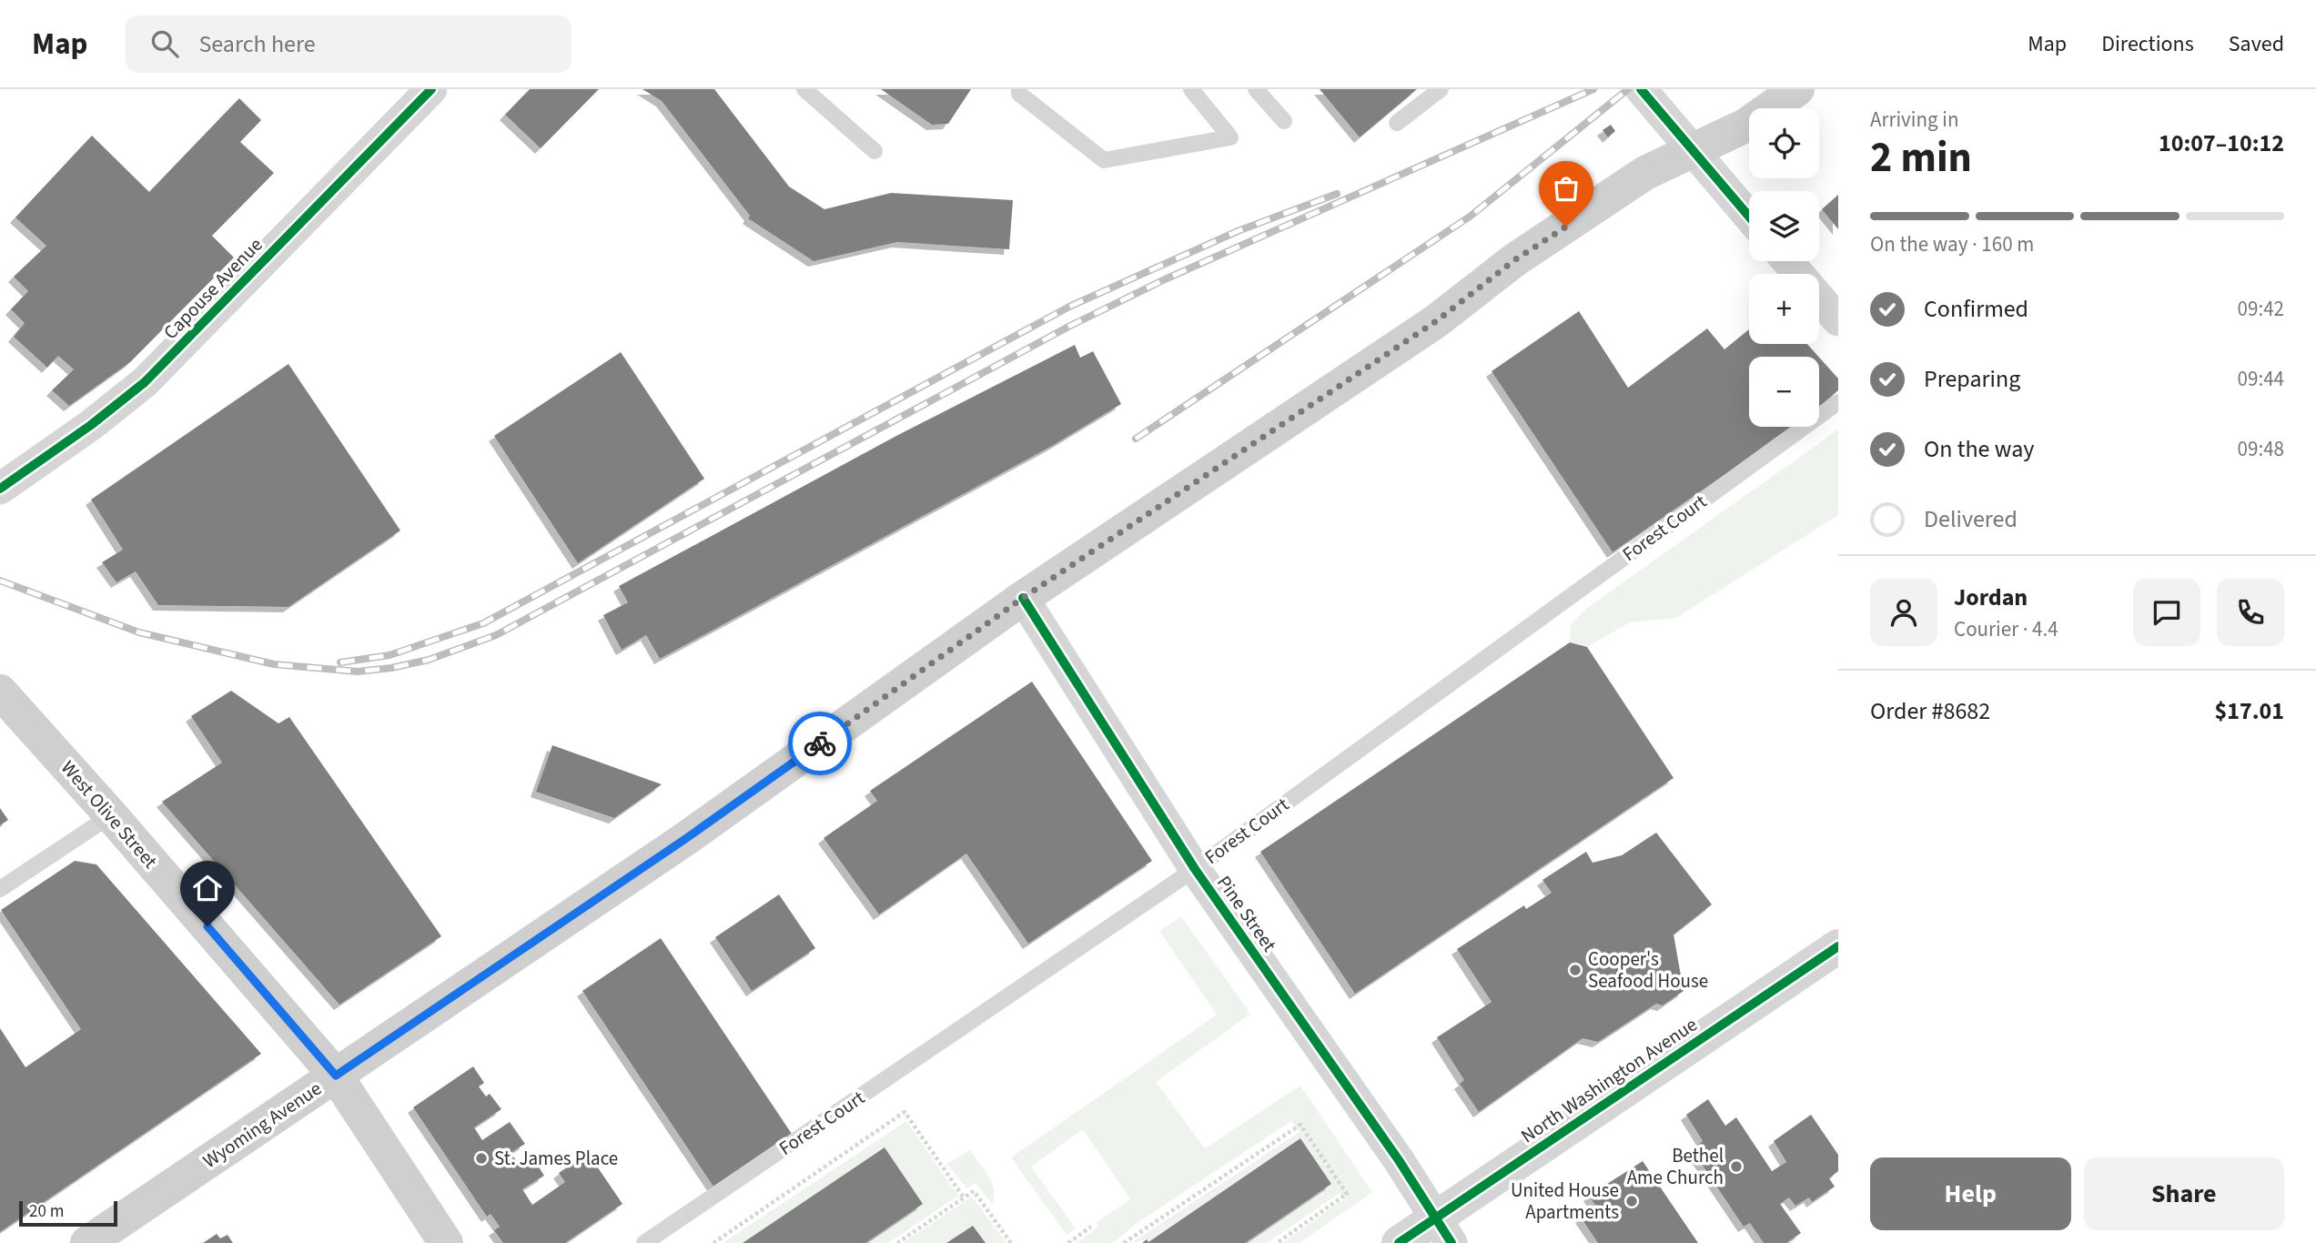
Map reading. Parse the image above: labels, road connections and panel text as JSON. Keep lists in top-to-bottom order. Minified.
{"streets":{"main road":["West Olive Street","Wyoming Avenue"],"street":["Capouse Avenue","Pine Street","North Washington Avenue"],"lane":["Forest Court"]},"crossings":[["Forest Court","Pine Street"],["West Olive Street","Wyoming Avenue"],["Pine Street","North Washington Avenue"],["Pine Street","Wyoming Avenue"]],"places":["Cooper's Seafood House","St. James Place","Bethel Ame Church","United House Apartments"],"scale_bar":"20 m","page":{"header":"Map","search":"Search here","nav":["Map","Directions","Saved"],"heading":["2 min","Arriving in","10:07–10:12"],"panel":["Jordan","Courier · 4.4","Order #8682","$17.01"],"map_buttons":["+","−"],"bar":"On the way · 160 m","list":[["Confirmed","09:42"],["Preparing","09:44"],["On the way","09:48"],"Delivered"],"buttons":["Help","Share"],"scale":"20 m"}}
